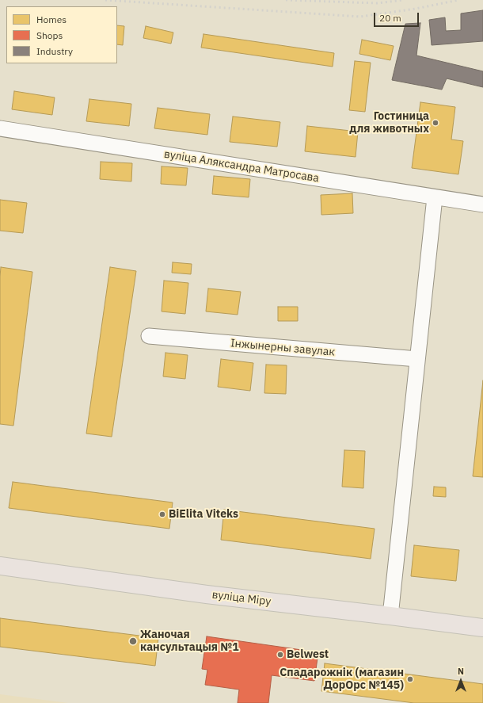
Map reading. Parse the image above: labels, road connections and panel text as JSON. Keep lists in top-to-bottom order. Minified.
{"streets":{"main road":["вуліца Міру"],"street":["вуліца Аляксандра Матросава","Інжынерны завулак"]},"places":["Гостиница для животных","BiElita Viteks","Жаночая кансультацыя №1","Belwest","Спадарожнік (магазин ДорОрс №145)"],"legend":["Homes","Shops","Industry"],"scale_bar":"20 m","north":"top"}
